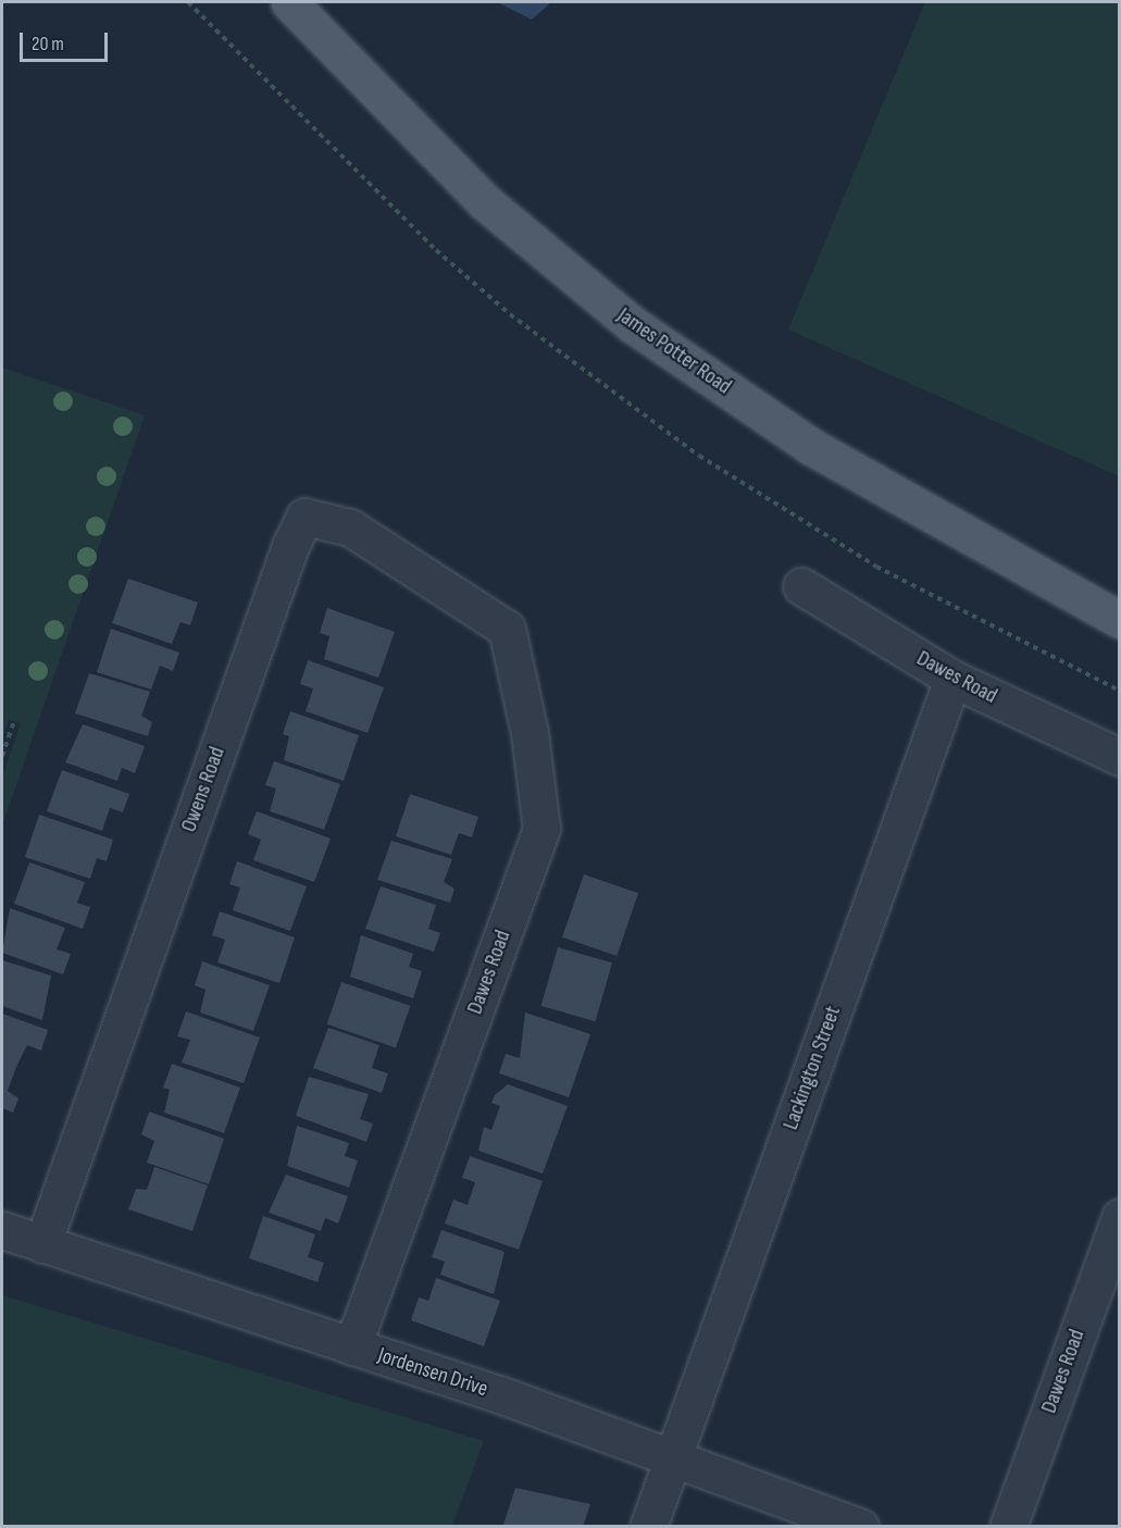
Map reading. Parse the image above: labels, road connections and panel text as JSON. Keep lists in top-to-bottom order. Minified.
{"streets":{"main road":["James Potter Road"],"street":["Dawes Road","Owens Road","Lackington Street","Jordensen Drive"]},"crossings":[["Dawes Road","Owens Road"],["Dawes Road","Lackington Street"],["Dawes Road","Jordensen Drive"],["Owens Road","Jordensen Drive"],["Lackington Street","Jordensen Drive"]],"scale_bar":"20 m"}
